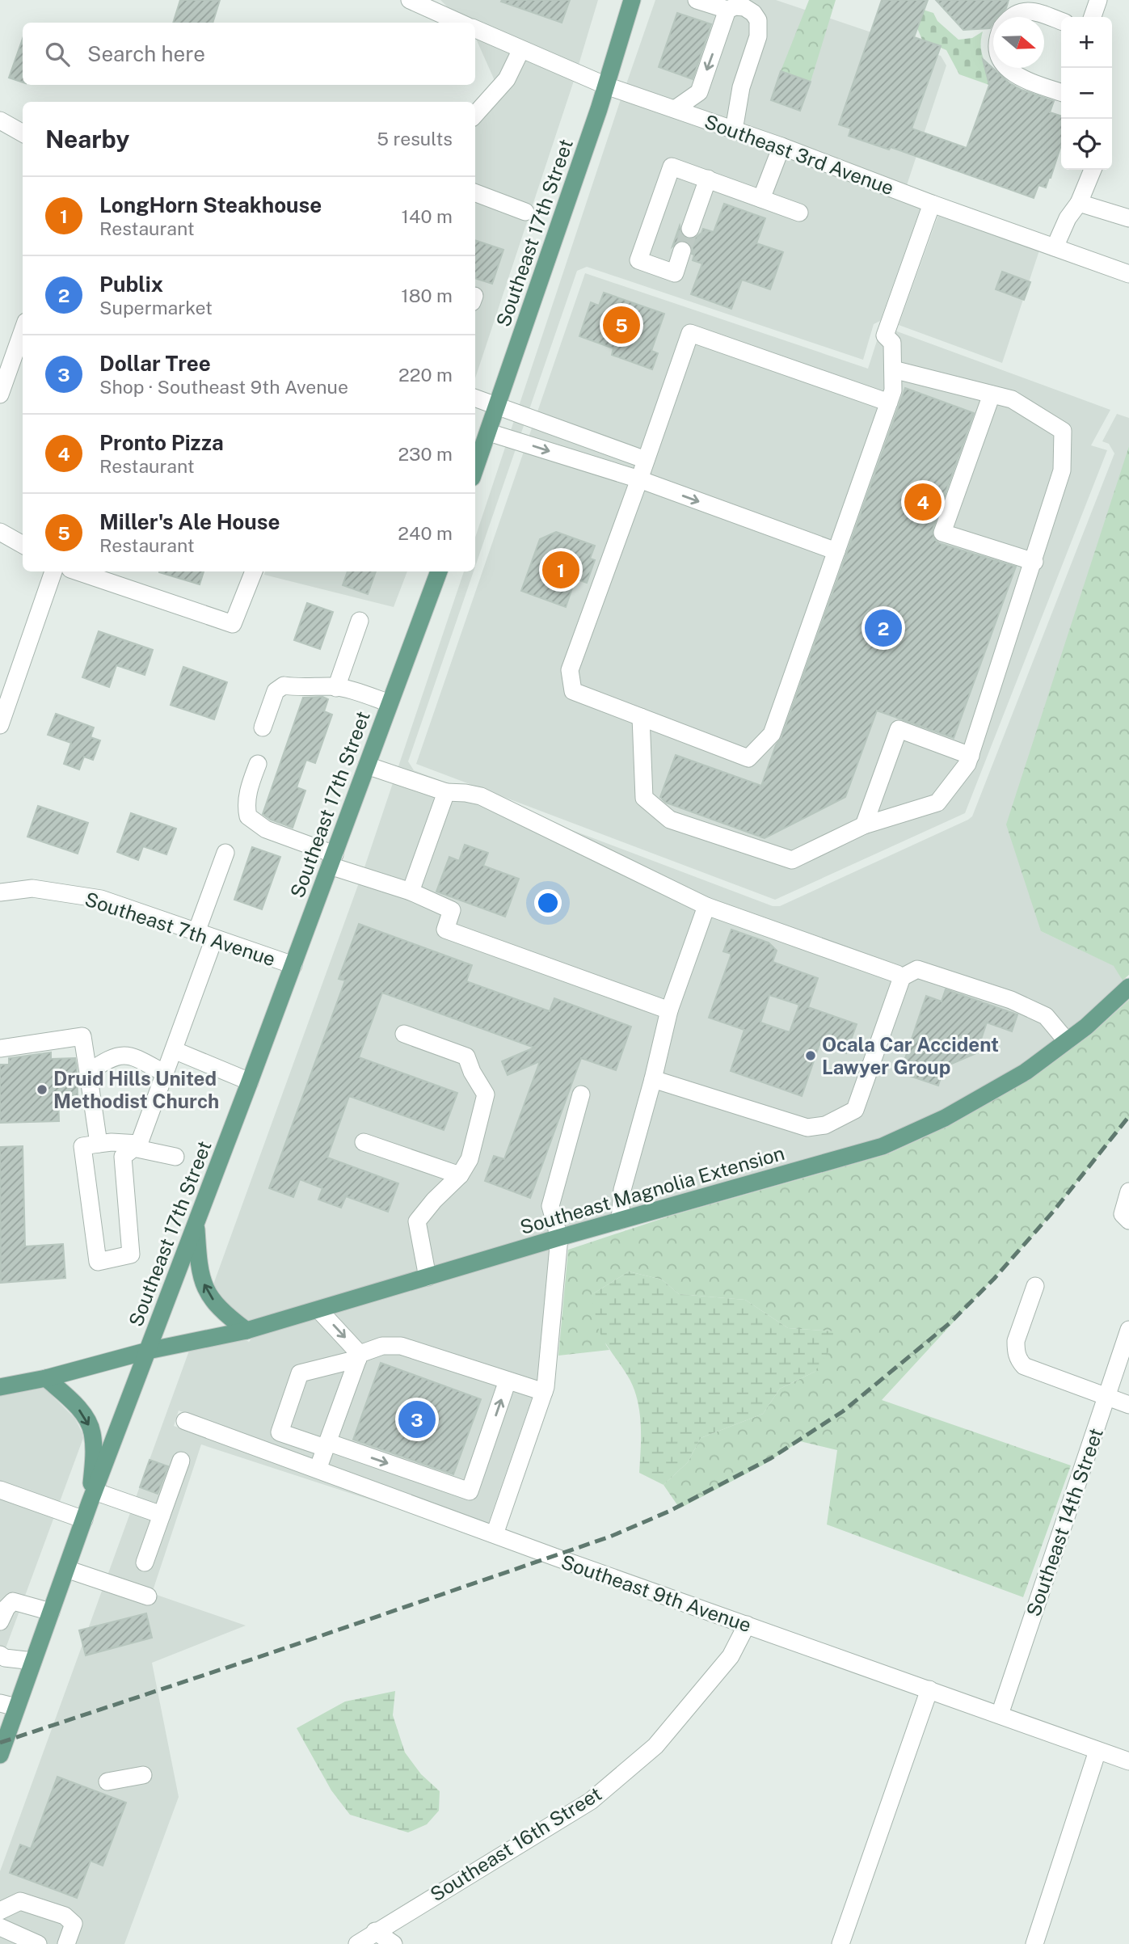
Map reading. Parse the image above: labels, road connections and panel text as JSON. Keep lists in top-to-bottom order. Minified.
{"streets":{"main road":["Southeast 17th Street","Southeast Magnolia Extension"],"street":["Southeast 3rd Avenue","Southeast 7th Avenue","Southeast 14th Street","Southeast 9th Avenue","Southeast 16th Street"]},"crossings":[["Southeast 3rd Avenue","Southeast 17th Street"],["Southeast 17th Street","Southeast 7th Avenue"],["Southeast 17th Street","Southeast Magnolia Extension"],["Southeast 14th Street","Southeast 9th Avenue"],["Southeast 9th Avenue","Southeast 16th Street"]],"places":["Ocala Car Accident Lawyer Group","Druid Hills United Methodist Church"],"north":"right","page":{"map_buttons":["+","−"],"search":"Search here","heading":["Nearby","5 results"],"list":[{"mark":"1","name":"LongHorn Steakhouse","note":"Restaurant","value":"140 m"},{"mark":"2","name":"Publix","note":"Supermarket","value":"180 m"},{"mark":"3","name":"Dollar Tree","note":"Shop · Southeast 9th Avenue","value":"220 m"},{"mark":"4","name":"Pronto Pizza","note":"Restaurant","value":"230 m"},{"mark":"5","name":"Miller's Ale House","note":"Restaurant","value":"240 m"}],"pins":["5","4","1","2","3"]}}
